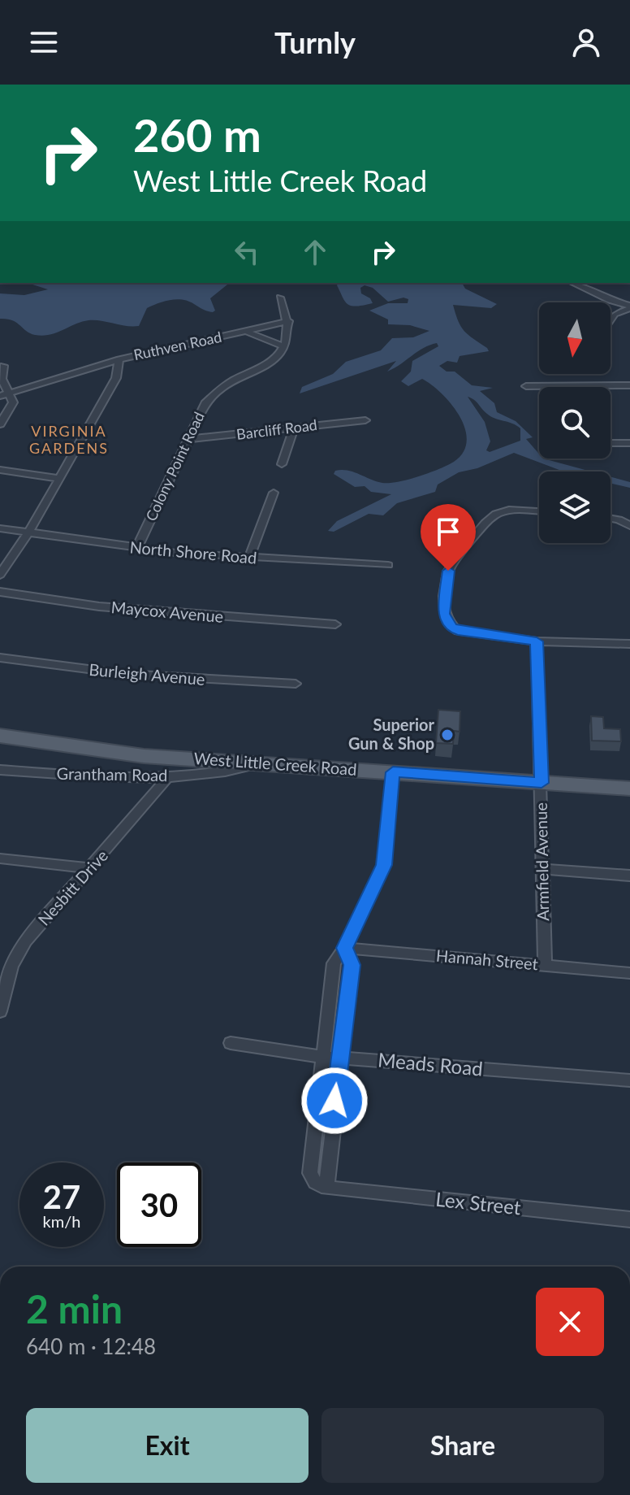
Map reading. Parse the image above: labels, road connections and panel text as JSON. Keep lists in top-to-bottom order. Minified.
{"streets":{"main road":["West Little Creek Road"],"street":["Ruthven Road","Barcliff Road","Colony Point Road","North Shore Road","Maycox Avenue","Burleigh Avenue","Grantham Road","Armfield Avenue","Nesbitt Drive","Hannah Street","Meads Road","Lex Street"]},"crossings":[["Ruthven Road","North Shore Road"],["Barcliff Road","Colony Point Road"],["Colony Point Road","North Shore Road"],["West Little Creek Road","Grantham Road"],["West Little Creek Road","Armfield Avenue"],["Grantham Road","Nesbitt Drive"],["Armfield Avenue","Hannah Street"]],"districts":["VIRGINIA GARDENS"],"places":["Superior Gun & Shop"],"north":"bottom","page":{"header":"Turnly","turn":["260 m","West Little Creek Road"],"speed":"27 km/h","limit":"30","heading":["2 min","640 m · 12:48"],"buttons":["Exit","Share"]}}
